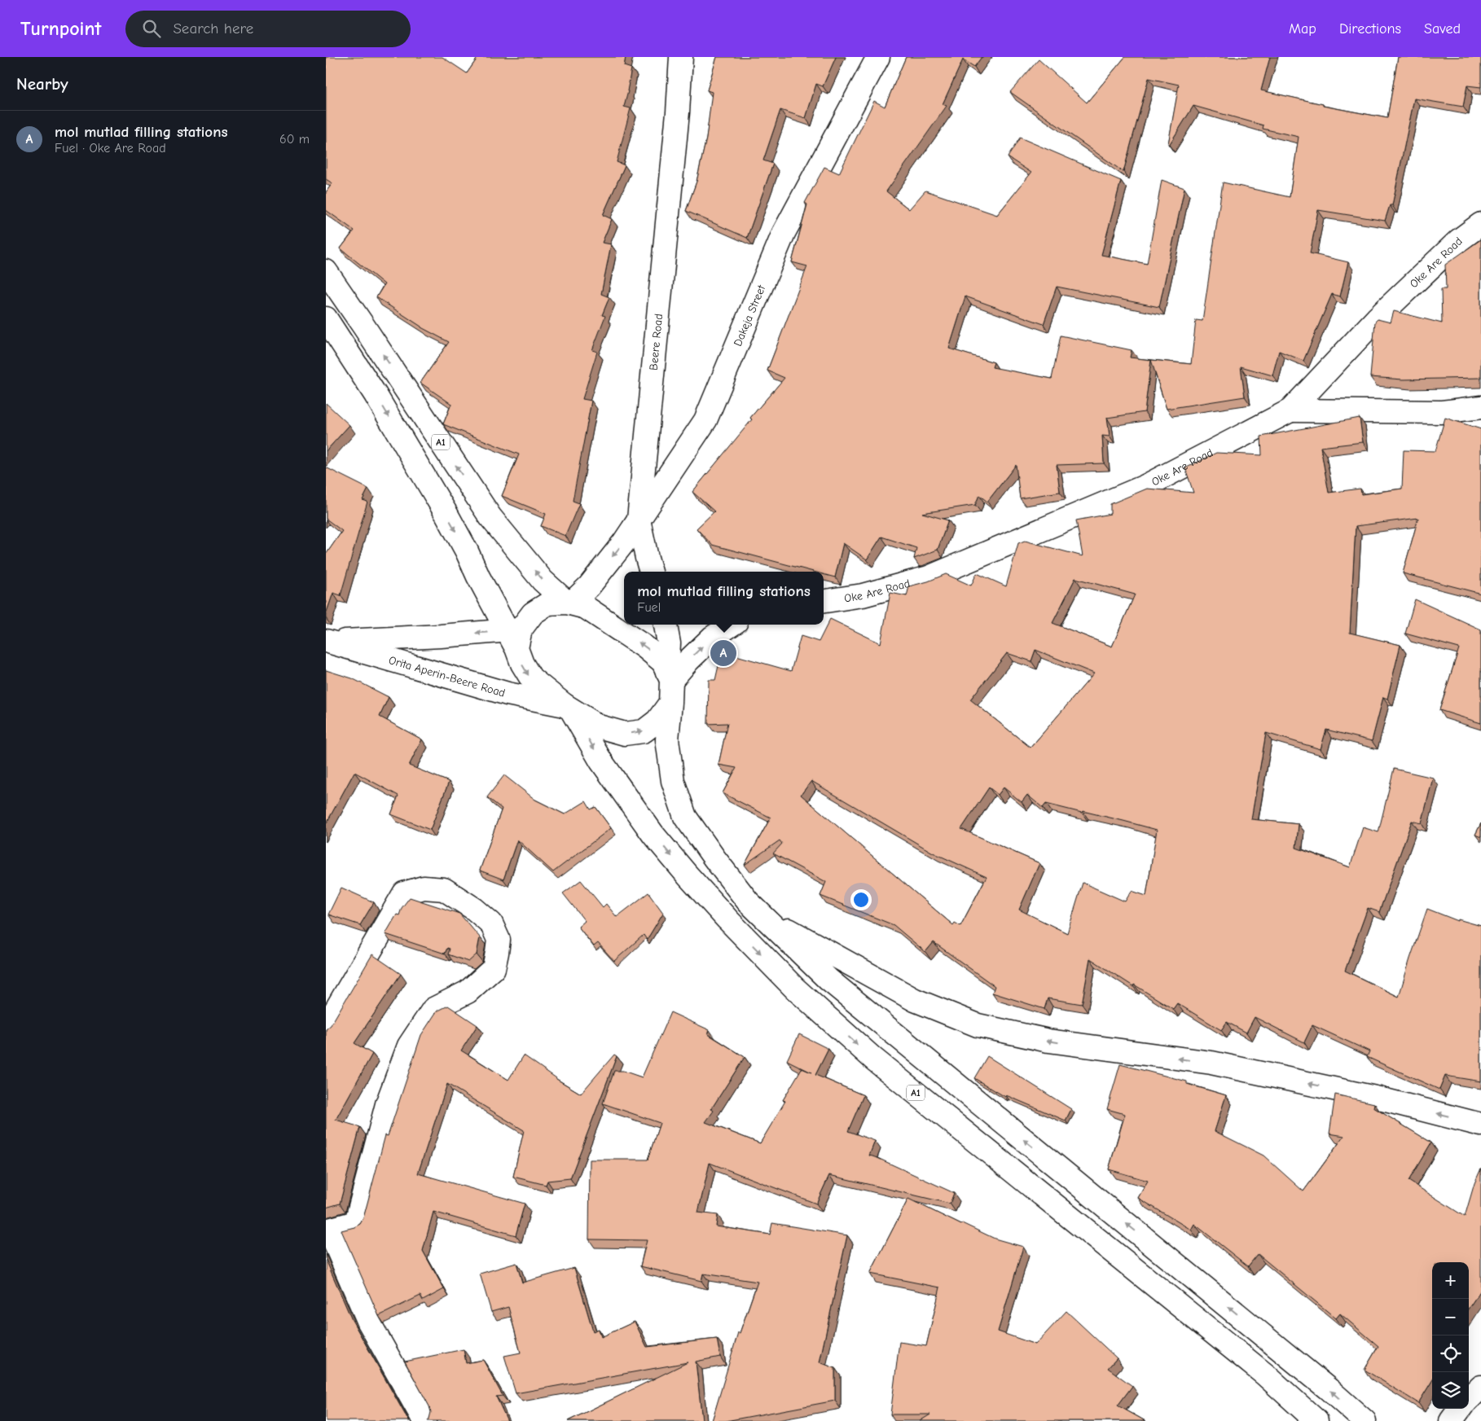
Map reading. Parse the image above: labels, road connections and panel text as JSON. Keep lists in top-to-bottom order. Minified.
{"streets":{"main road":["Oke Are Road","Dakeja Street","Beere Road","A1","Orita Aperin-Beere Road"]},"crossings":[["Dakeja Street","Beere Road"],["Beere Road","A1"],["Beere Road","Orita Aperin-Beere Road"],["A1","Orita Aperin-Beere Road"]],"page":{"header":"Turnpoint","search":"Search here","nav":["Map","Directions","Saved"],"heading":"Nearby","list":[{"mark":"A","name":"mol mutlad filling stations","note":"Fuel · Oke Are Road","value":"60 m"}],"popup":["mol mutlad filling stations","Fuel"],"pins":"A","map_buttons":["+","−"]}}
